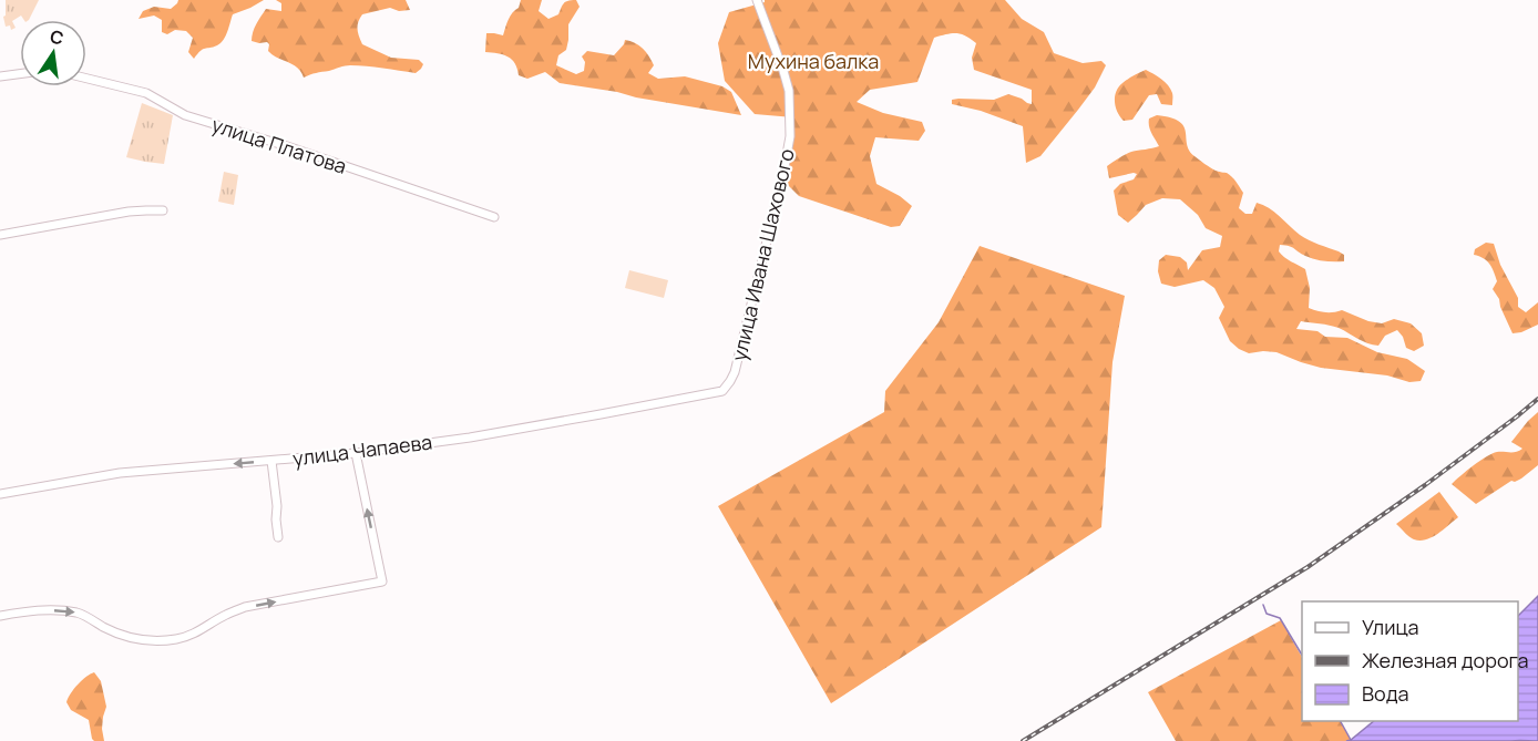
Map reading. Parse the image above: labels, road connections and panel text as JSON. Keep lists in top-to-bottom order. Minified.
{"streets":{"main road":["улица Платова","улица Ивана Шахового","улица Чапаева"]},"crossings":[["улица Ивана Шахового","улица Чапаева"]],"one_way":["улица Чапаева"],"parks":["Мухина балка"],"legend":["Улица","Железная дорога","Вода"],"north":"top"}
